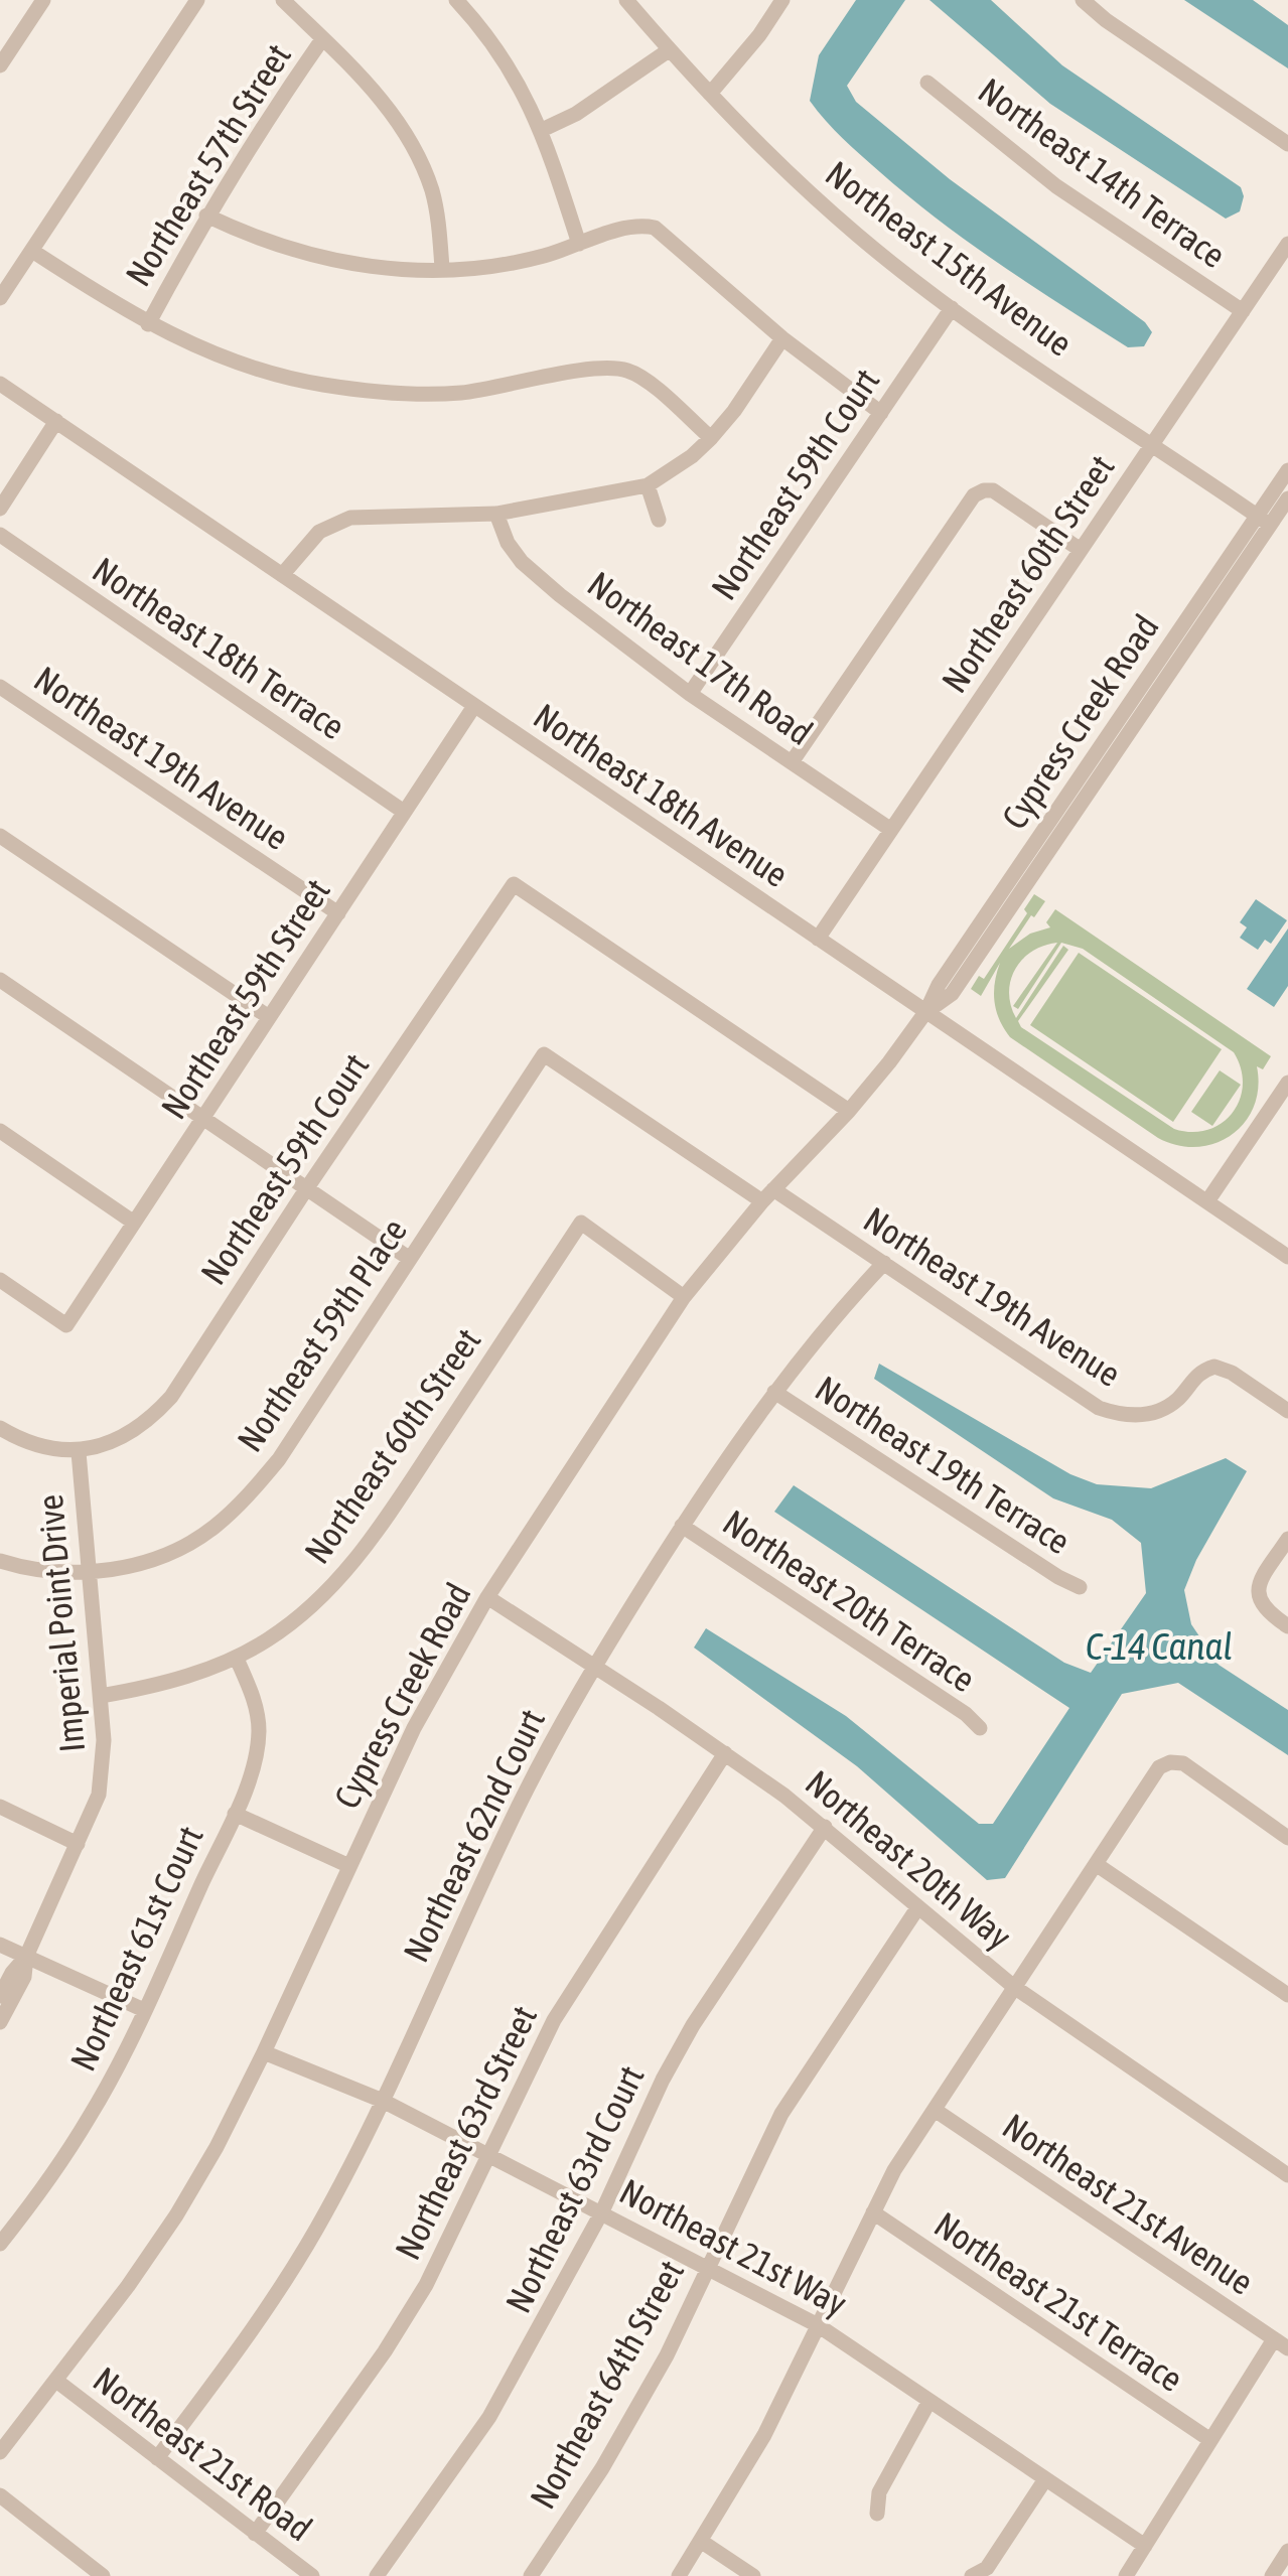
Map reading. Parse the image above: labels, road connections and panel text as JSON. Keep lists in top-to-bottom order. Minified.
{"streets":{"street":["Northeast 57th Street","Northeast 14th Terrace","Northeast 15th Avenue","Northeast 59th Court","Northeast 60th Street","Northeast 18th Terrace","Northeast 17th Road","Cypress Creek Road","Northeast 19th Avenue","Northeast 18th Avenue","Northeast 59th Street","Northeast 59th Place","Northeast 19th Terrace","Northeast 20th Terrace","Imperial Point Drive","Northeast 62nd Court","Northeast 20th Way","Northeast 61st Court","Northeast 63rd Street","Northeast 63rd Court","Northeast 21st Avenue","Northeast 21st Way","Northeast 21st Terrace","Northeast 64th Street","Northeast 21st Road"]},"crossings":[["Northeast 14th Terrace","Northeast 60th Street"],["Northeast 15th Avenue","Northeast 59th Court"],["Northeast 15th Avenue","Northeast 60th Street"],["Northeast 15th Avenue","Cypress Creek Road"],["Northeast 59th Court","Northeast 17th Road"],["Northeast 59th Court","Cypress Creek Road"],["Northeast 59th Court","Imperial Point Drive"],["Northeast 60th Street","Northeast 17th Road"],["Northeast 60th Street","Cypress Creek Road"],["Northeast 60th Street","Northeast 18th Avenue"],["Northeast 60th Street","Imperial Point Drive"],["Northeast 60th Street","Northeast 61st Court"],["Northeast 18th Terrace","Northeast 59th Street"],["Cypress Creek Road","Northeast 19th Avenue"],["Cypress Creek Road","Northeast 18th Avenue"],["Cypress Creek Road","Northeast 20th Way"],["Cypress Creek Road","Northeast 21st Way"],["Cypress Creek Road","Northeast 21st Road"],["Northeast 19th Avenue","Northeast 59th Street"],["Northeast 19th Avenue","Northeast 59th Place"],["Northeast 19th Avenue","Northeast 62nd Court"],["Northeast 18th Avenue","Northeast 59th Street"],["Northeast 59th Place","Imperial Point Drive"],["Northeast 19th Terrace","Northeast 62nd Court"],["Northeast 20th Terrace","Northeast 62nd Court"],["Northeast 62nd Court","Northeast 20th Way"],["Northeast 62nd Court","Northeast 21st Way"],["Northeast 62nd Court","Northeast 21st Road"],["Northeast 20th Way","Northeast 63rd Street"],["Northeast 20th Way","Northeast 63rd Court"],["Northeast 20th Way","Northeast 64th Street"],["Northeast 63rd Street","Northeast 21st Way"],["Northeast 63rd Street","Northeast 21st Road"],["Northeast 63rd Court","Northeast 21st Way"],["Northeast 21st Way","Northeast 64th Street"]],"water":["C-14 Canal"]}
